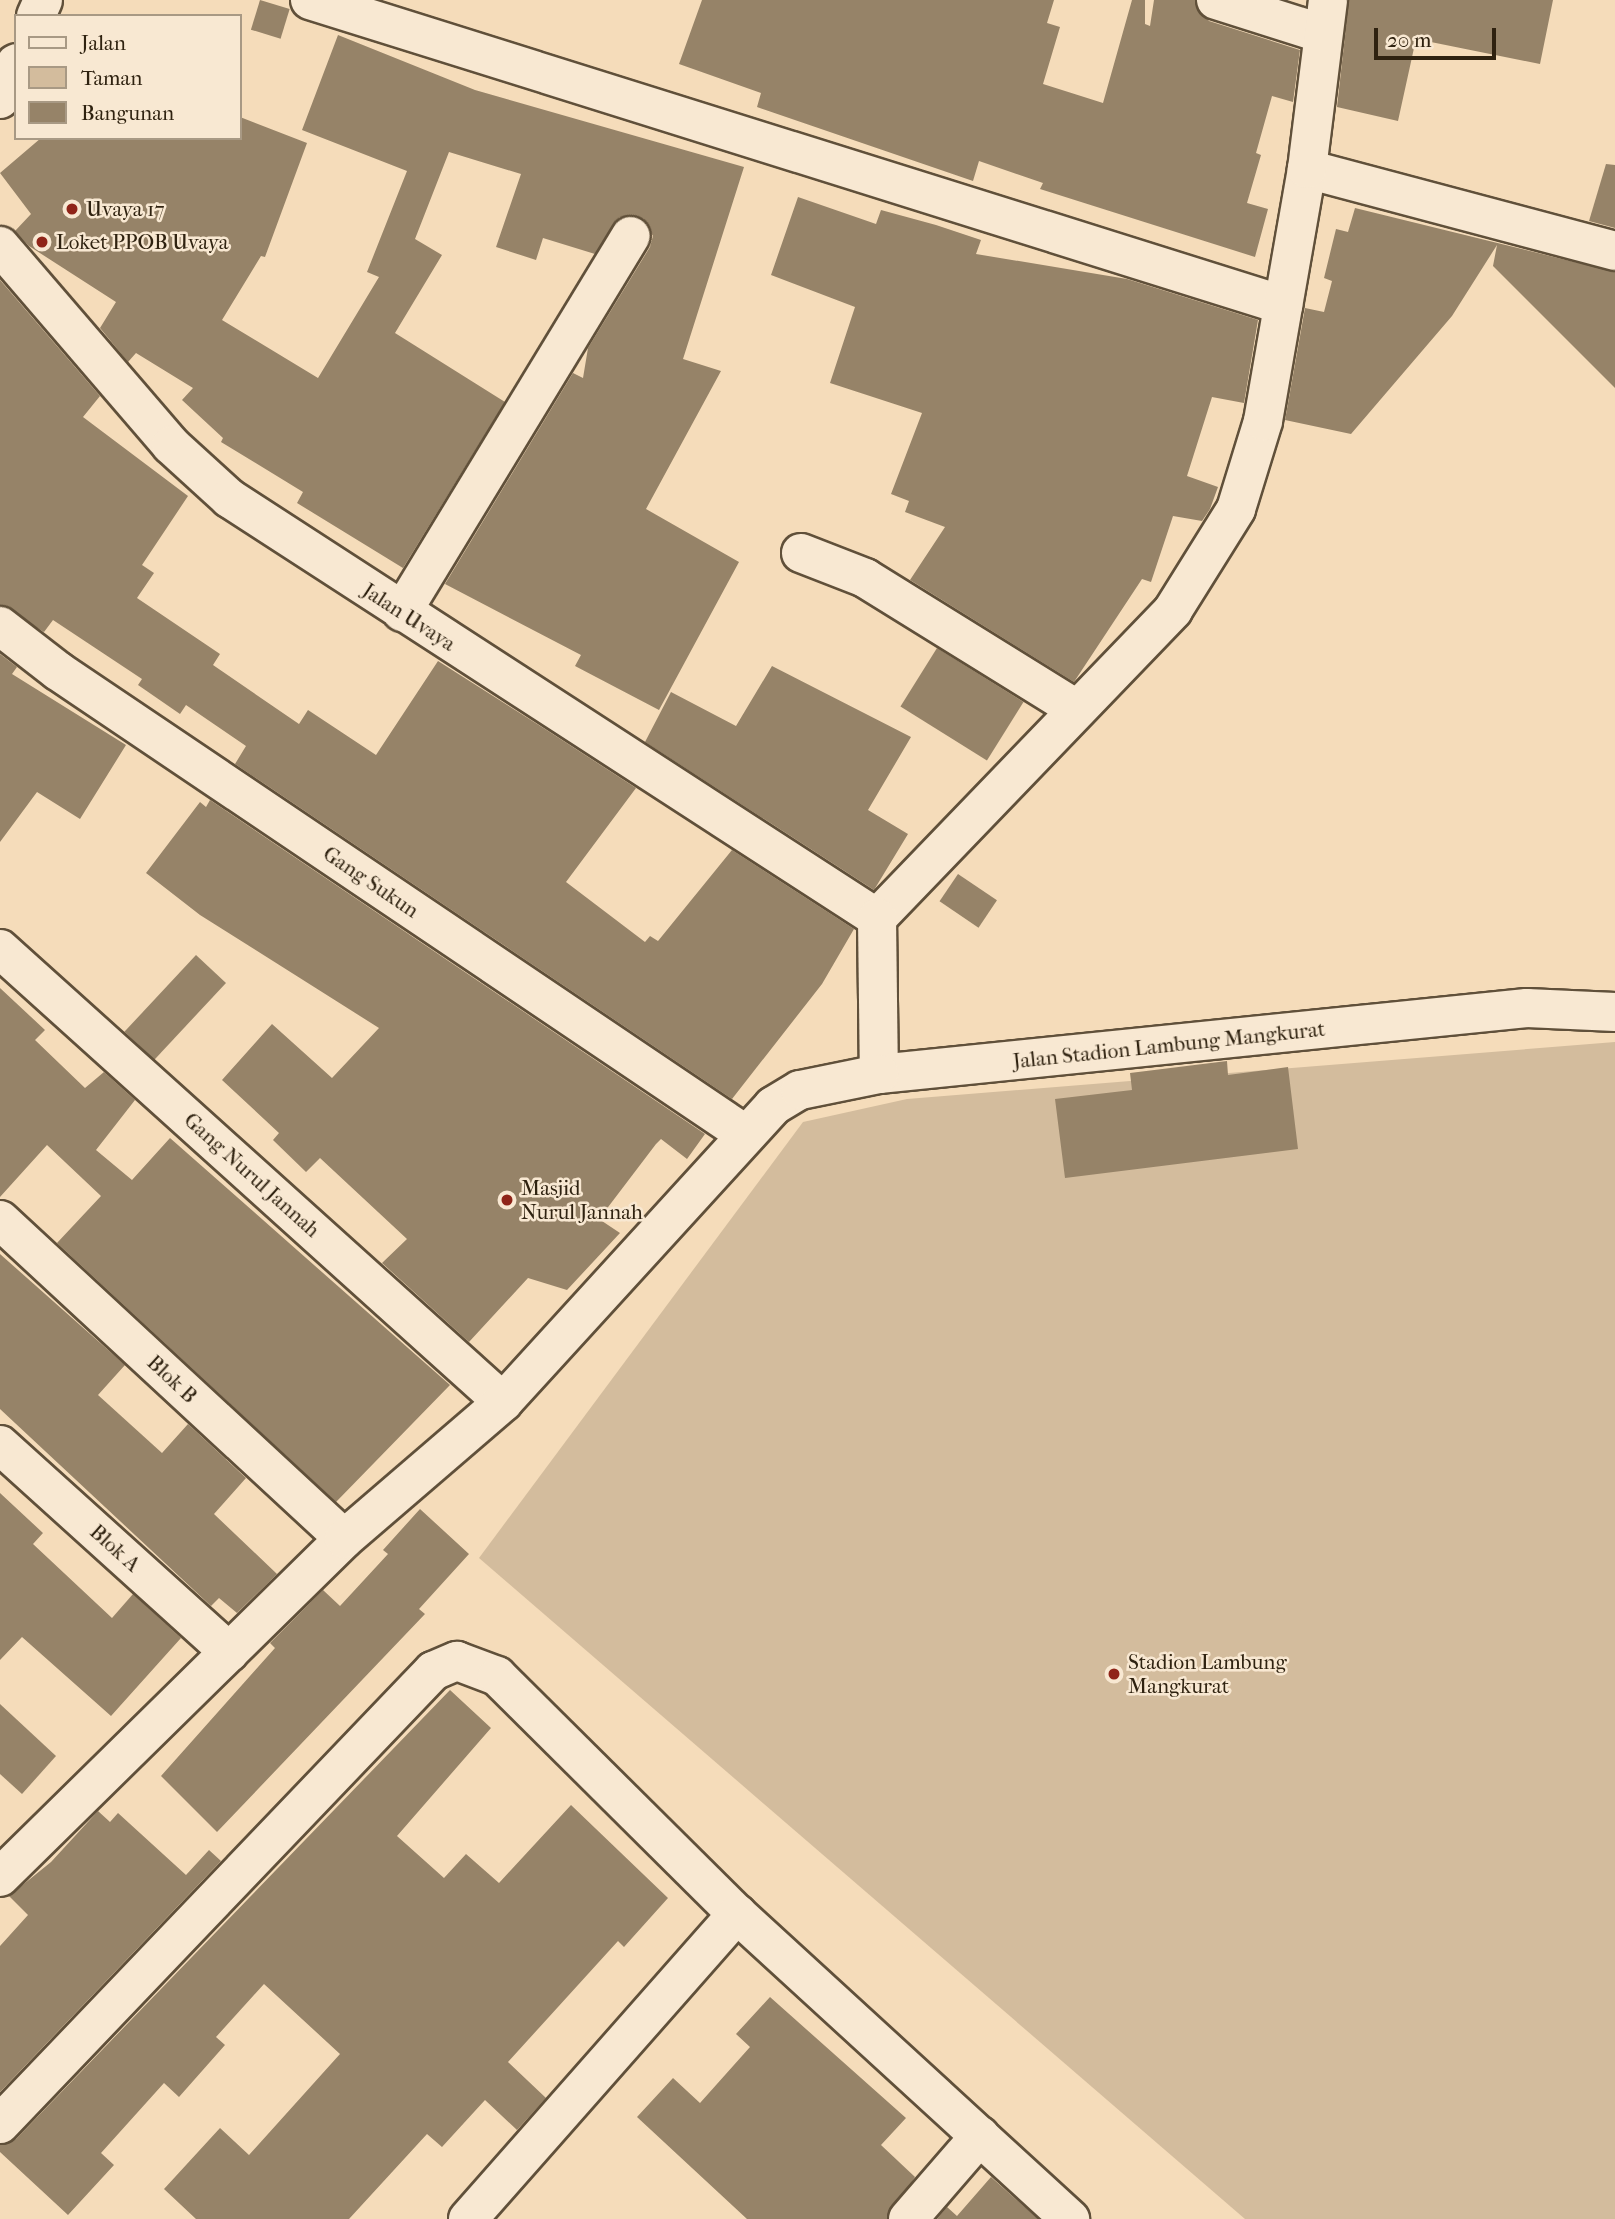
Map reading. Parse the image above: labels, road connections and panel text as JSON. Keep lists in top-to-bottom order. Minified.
{"streets":{"street":["Jalan Uvaya","Gang Sukun","Jalan Stadion Lambung Mangkurat","Gang Nurul Jannah","Blok B","Blok A"]},"crossings":[["Gang Sukun","Jalan Stadion Lambung Mangkurat"],["Jalan Stadion Lambung Mangkurat","Gang Nurul Jannah"],["Jalan Stadion Lambung Mangkurat","Blok B"],["Jalan Stadion Lambung Mangkurat","Blok A"]],"places":["Uvaya 17","Loket PPOB Uvaya","Masjid Nurul Jannah","Stadion Lambung Mangkurat"],"legend":["Jalan","Taman","Bangunan"],"scale_bar":"20 m"}
